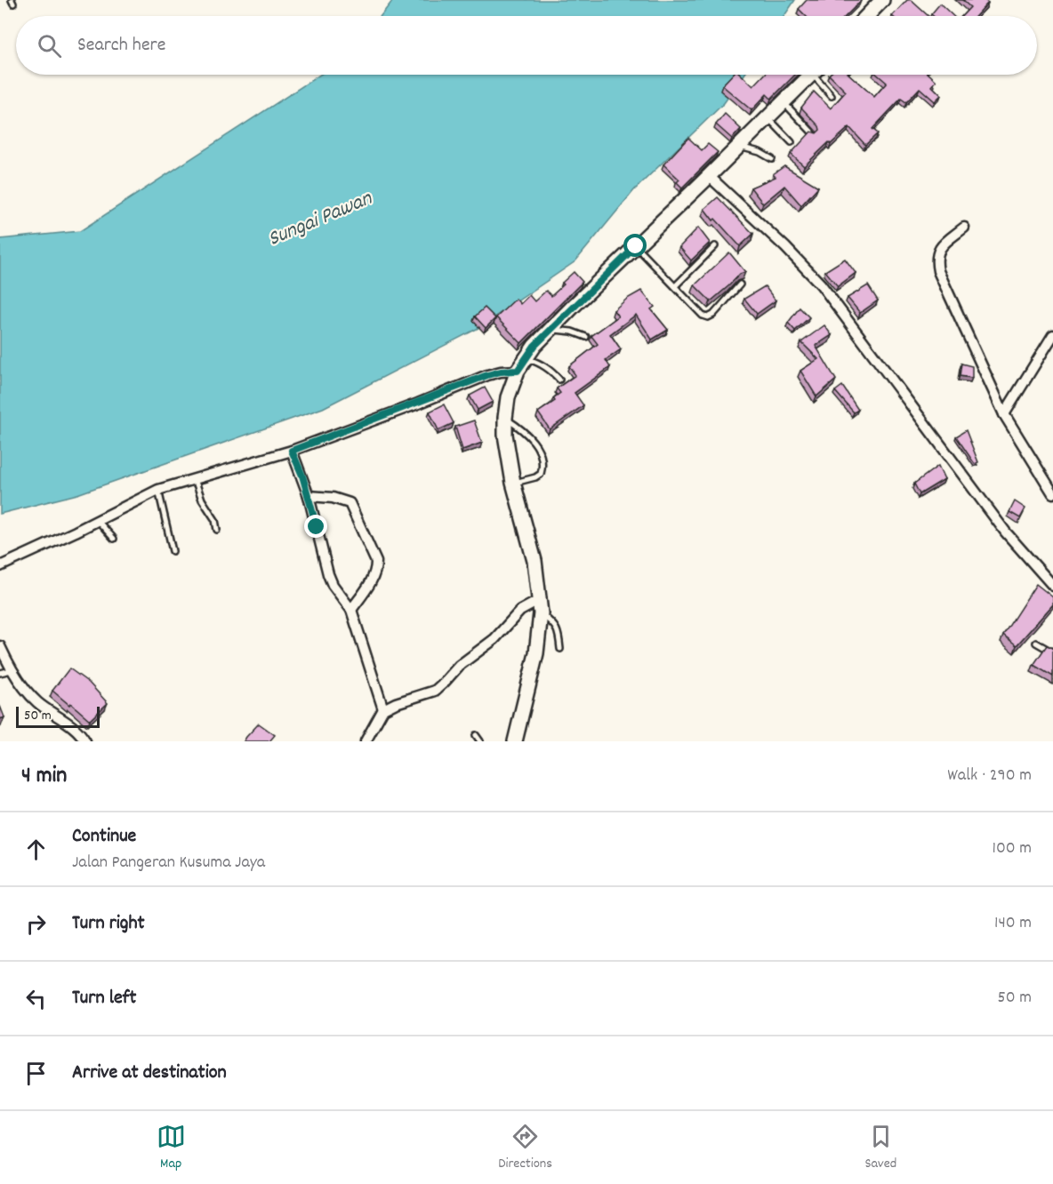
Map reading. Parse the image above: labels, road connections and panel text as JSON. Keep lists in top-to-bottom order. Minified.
{"water":["Sungai Pawan"],"scale_bar":"50 m","page":{"search":"Search here","scale":"50 m","heading":["4 min","Walk · 290 m"],"list":[["Continue","Jalan Pangeran Kusuma Jaya","100 m"],["Turn right","140 m"],["Turn left","50 m"],"Arrive at destination"],"nav":["Map","Directions","Saved"]}}
